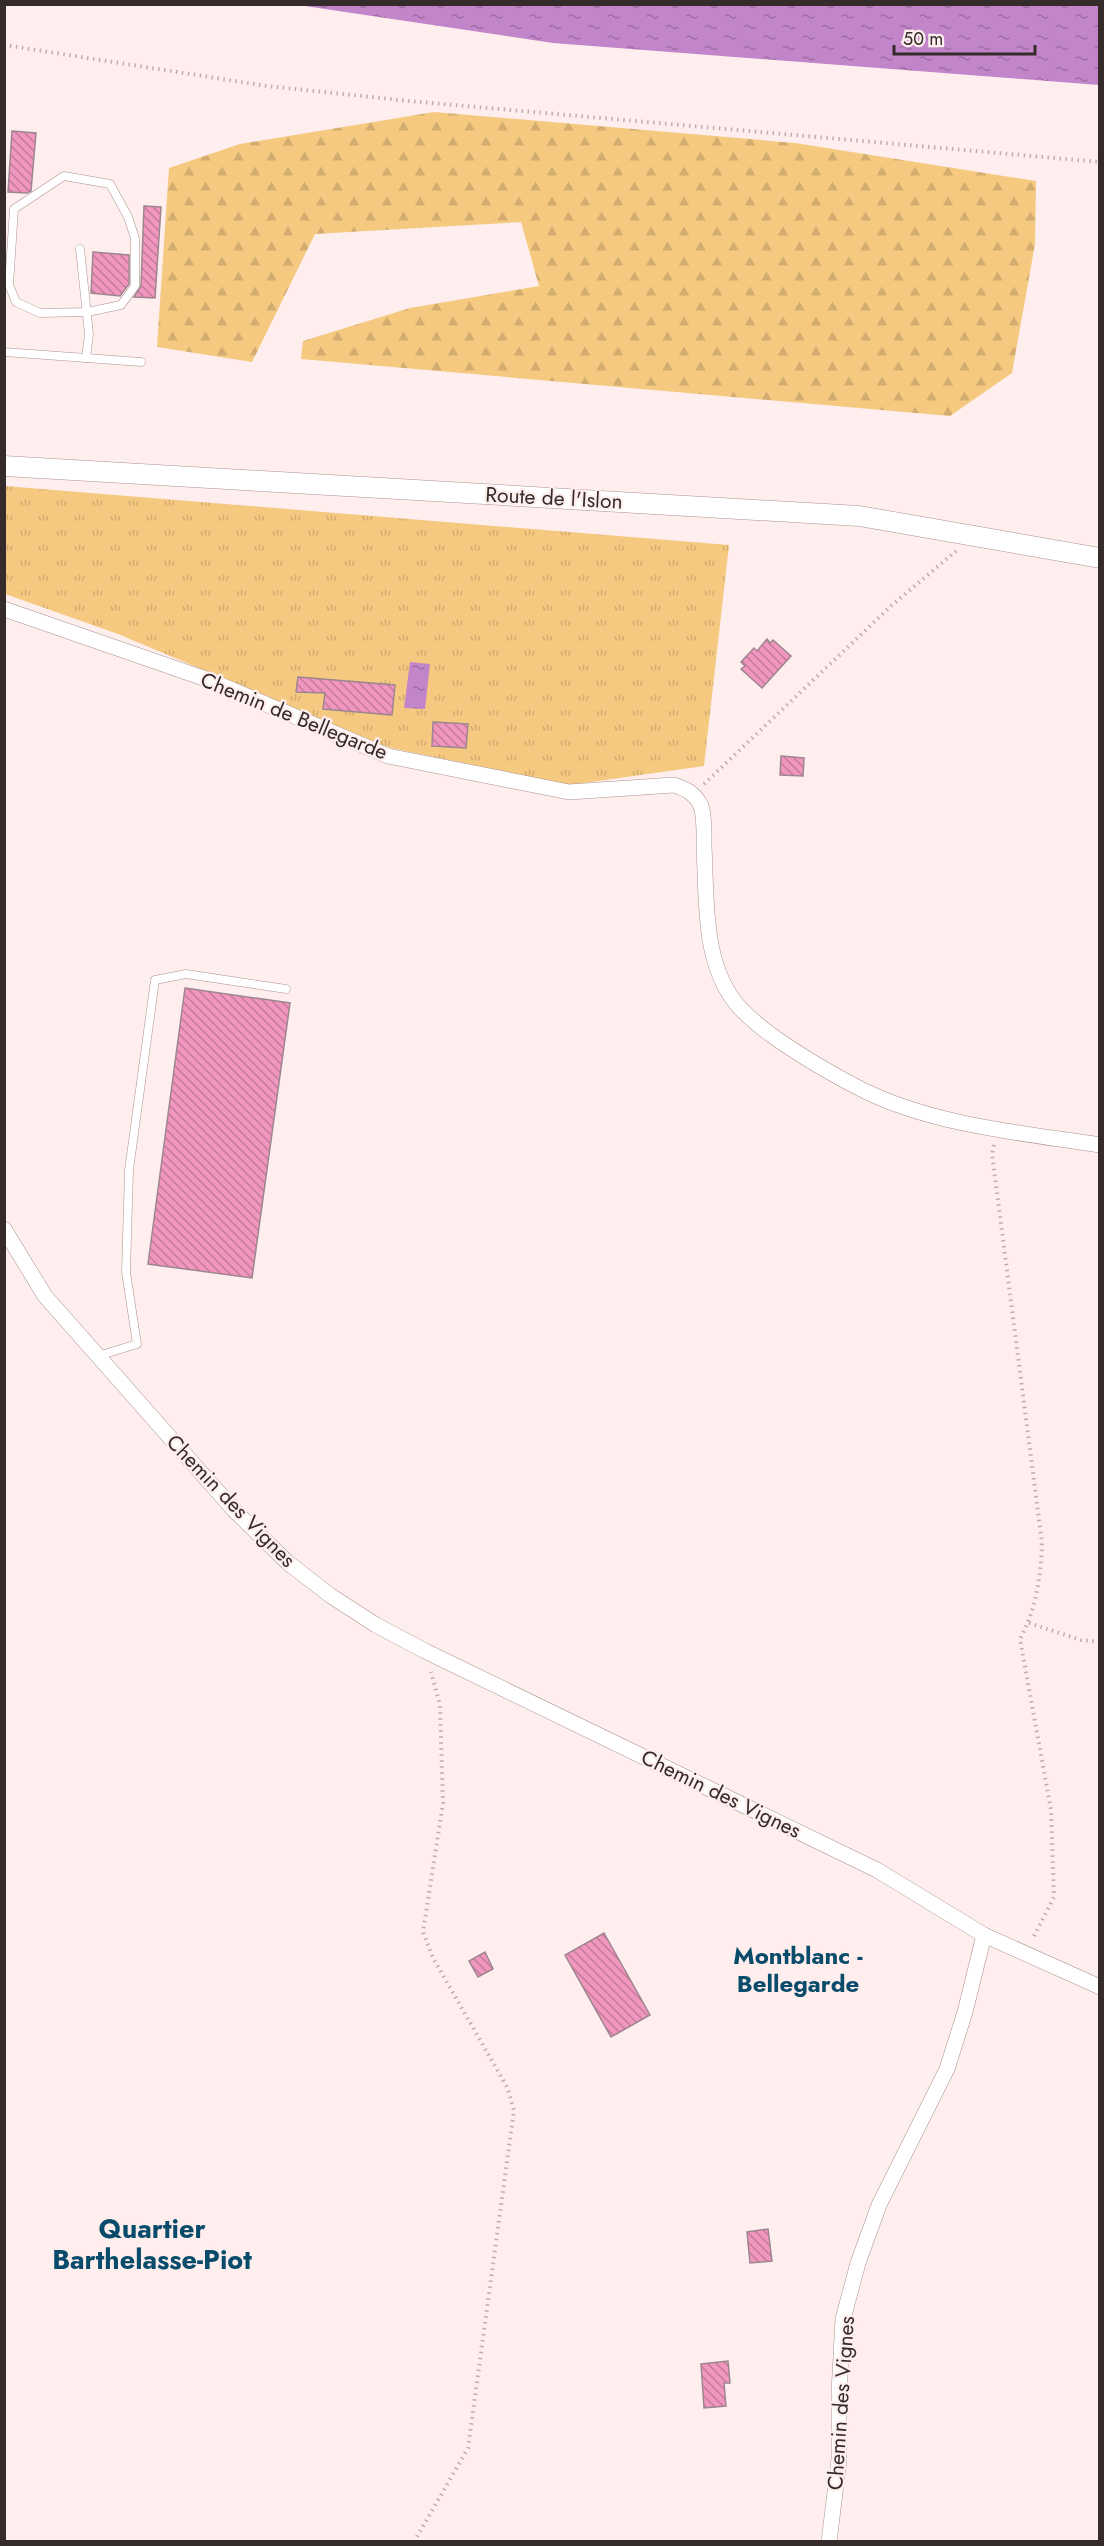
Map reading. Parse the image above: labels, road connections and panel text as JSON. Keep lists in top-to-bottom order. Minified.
{"streets":{"street":["Route de l'Islon","Chemin de Bellegarde","Chemin des Vignes"]},"districts":["Montblanc - Bellegarde","Quartier Barthelasse-Piot"],"scale_bar":"50 m"}
